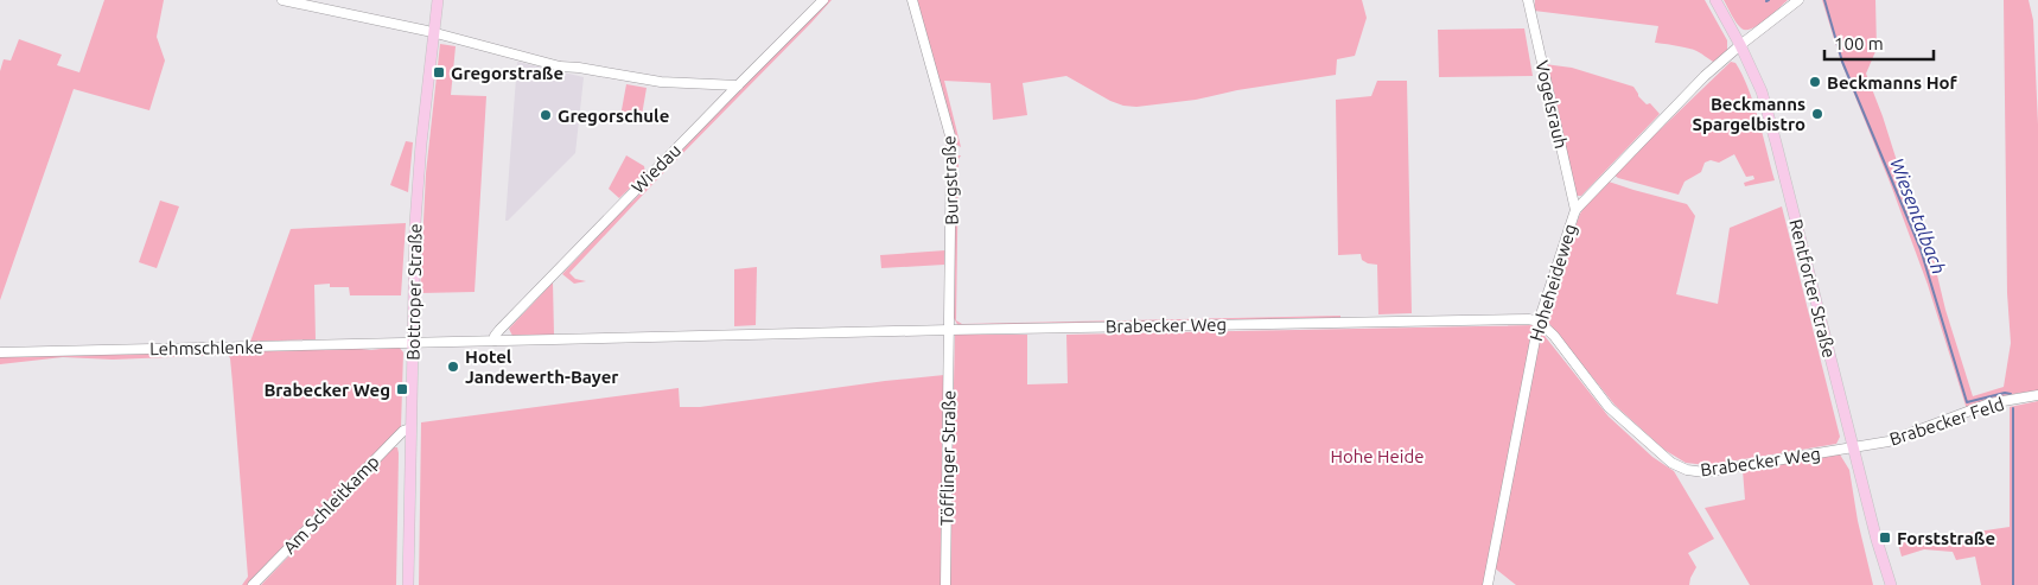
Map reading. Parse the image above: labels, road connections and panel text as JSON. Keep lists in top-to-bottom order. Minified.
{"streets":{"main road":["Rentforter Straße","Bottroper Straße"],"street":["Vogelsrauh","Wiedau","Burgstraße","Hoheheideweg","Brabecker Weg","Lehmschlenke","Brabecker Feld","Töfflinger Straße","Am Schleitkamp"]},"crossings":[["Vogelsrauh","Hoheheideweg"],["Wiedau","Brabecker Weg"],["Burgstraße","Brabecker Weg"],["Burgstraße","Töfflinger Straße"],["Hoheheideweg","Rentforter Straße"],["Hoheheideweg","Brabecker Weg"],["Rentforter Straße","Brabecker Weg"],["Rentforter Straße","Brabecker Feld"],["Bottroper Straße","Brabecker Weg"],["Bottroper Straße","Lehmschlenke"],["Bottroper Straße","Am Schleitkamp"],["Brabecker Weg","Lehmschlenke"],["Brabecker Weg","Brabecker Feld"],["Brabecker Weg","Töfflinger Straße"]],"water":["Wiesentalbach"],"parks":["Hohe Heide"],"places":{"transit":["Gregorstraße","Brabecker Weg","Forststraße"],"other":["Beckmanns Hof","Beckmanns Spargelbistro","Gregorschule","Hotel Jandewerth-Bayer"]},"scale_bar":"100 m"}
